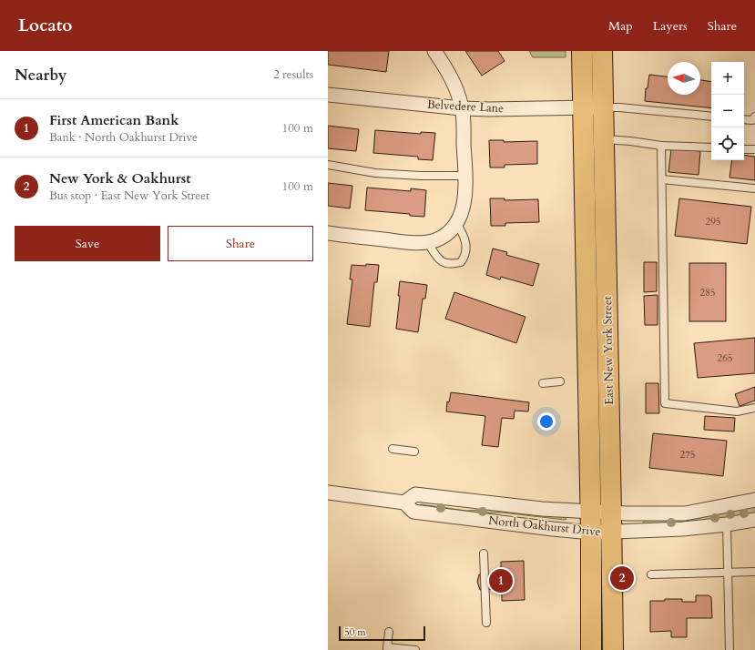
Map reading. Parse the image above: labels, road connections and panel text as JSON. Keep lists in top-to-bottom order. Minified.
{"streets":{"main road":["East New York Street"],"street":["Belvedere Lane","North Oakhurst Drive"]},"crossings":[["Belvedere Lane","East New York Street"],["East New York Street","North Oakhurst Drive"]],"house_numbers":["295","285","265","275"],"scale_bar":"50 m","north":"left","page":{"header":"Locato","nav":["Map","Layers","Share"],"heading":["Nearby","2 results"],"map_buttons":["+","−"],"list":[{"mark":"1","name":"First American Bank","note":"Bank · North Oakhurst Drive","value":"100 m"},{"mark":"2","name":"New York & Oakhurst","note":"Bus stop · East New York Street","value":"100 m"}],"buttons":["Save","Share"],"pins":["2","1"],"scale":"50 m"}}
